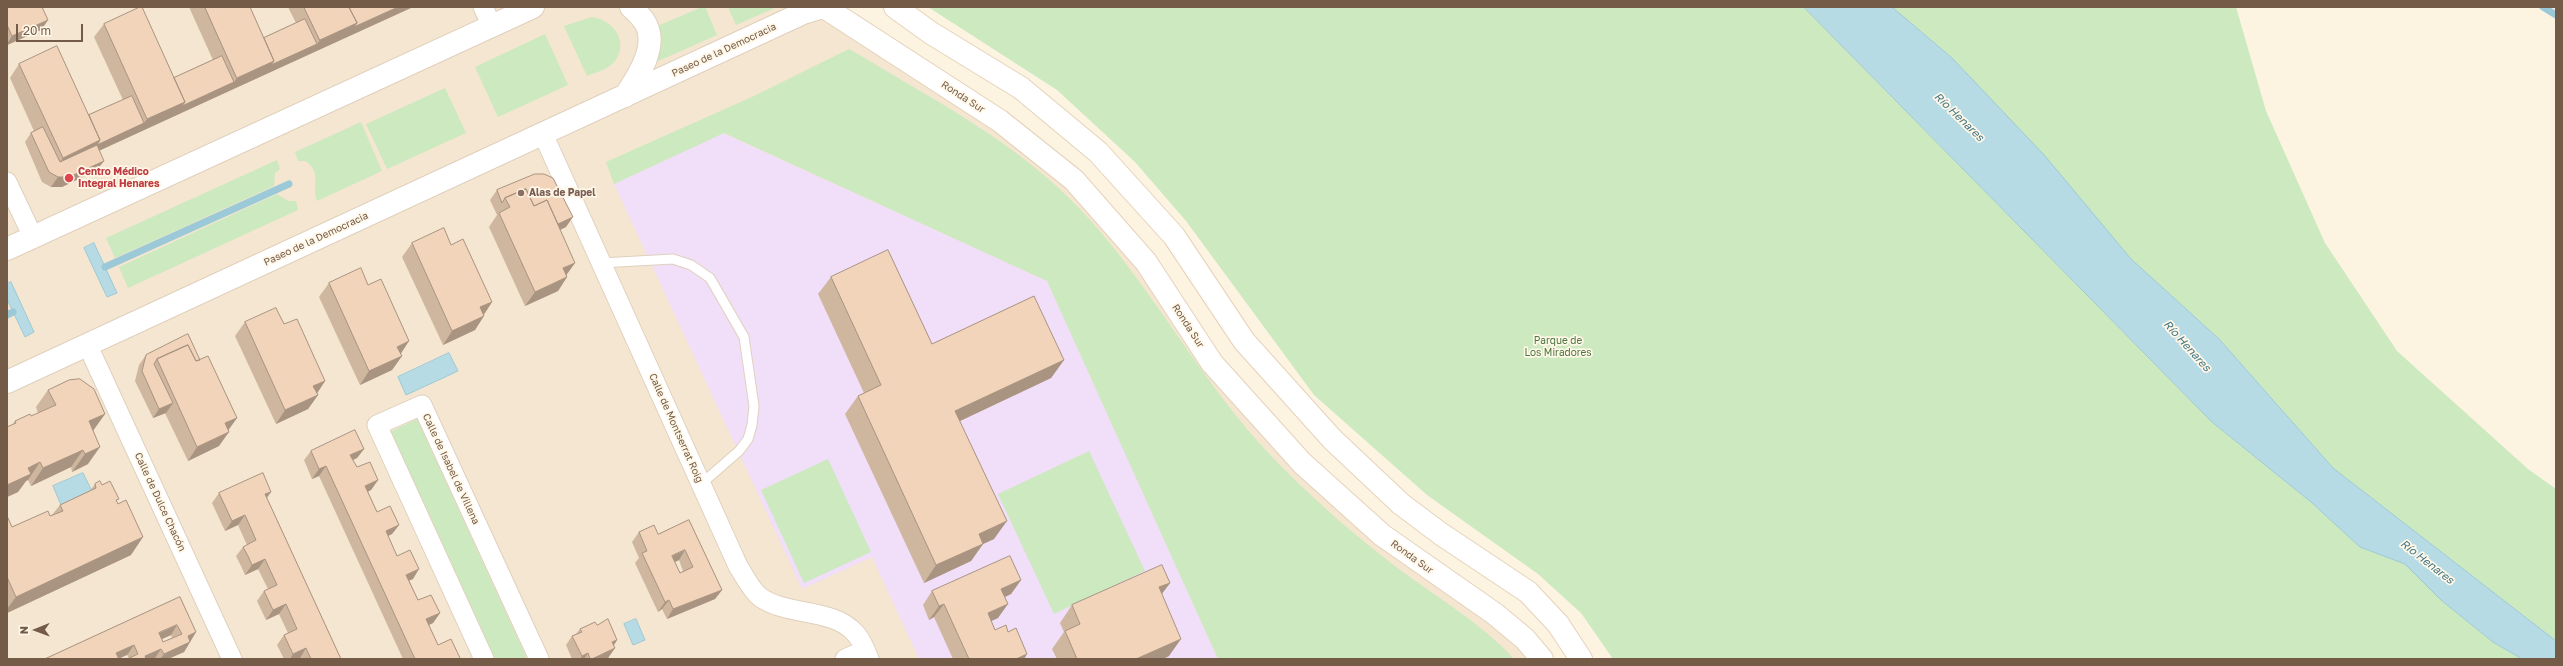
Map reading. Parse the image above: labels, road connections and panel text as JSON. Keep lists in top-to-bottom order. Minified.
{"streets":{"main road":["Paseo de la Democracia","Ronda Sur"],"street":["Calle de Montserrat Roig","Calle de Isabel de Villena","Calle de Dulce Chacón"]},"crossings":[["Paseo de la Democracia","Ronda Sur"],["Paseo de la Democracia","Calle de Montserrat Roig"],["Paseo de la Democracia","Calle de Dulce Chacón"]],"water":["Río Henares"],"parks":["Parque de Los Miradores"],"places":["Centro Médico Integral Henares","Alas de Papel"],"scale_bar":"20 m","north":"left"}
